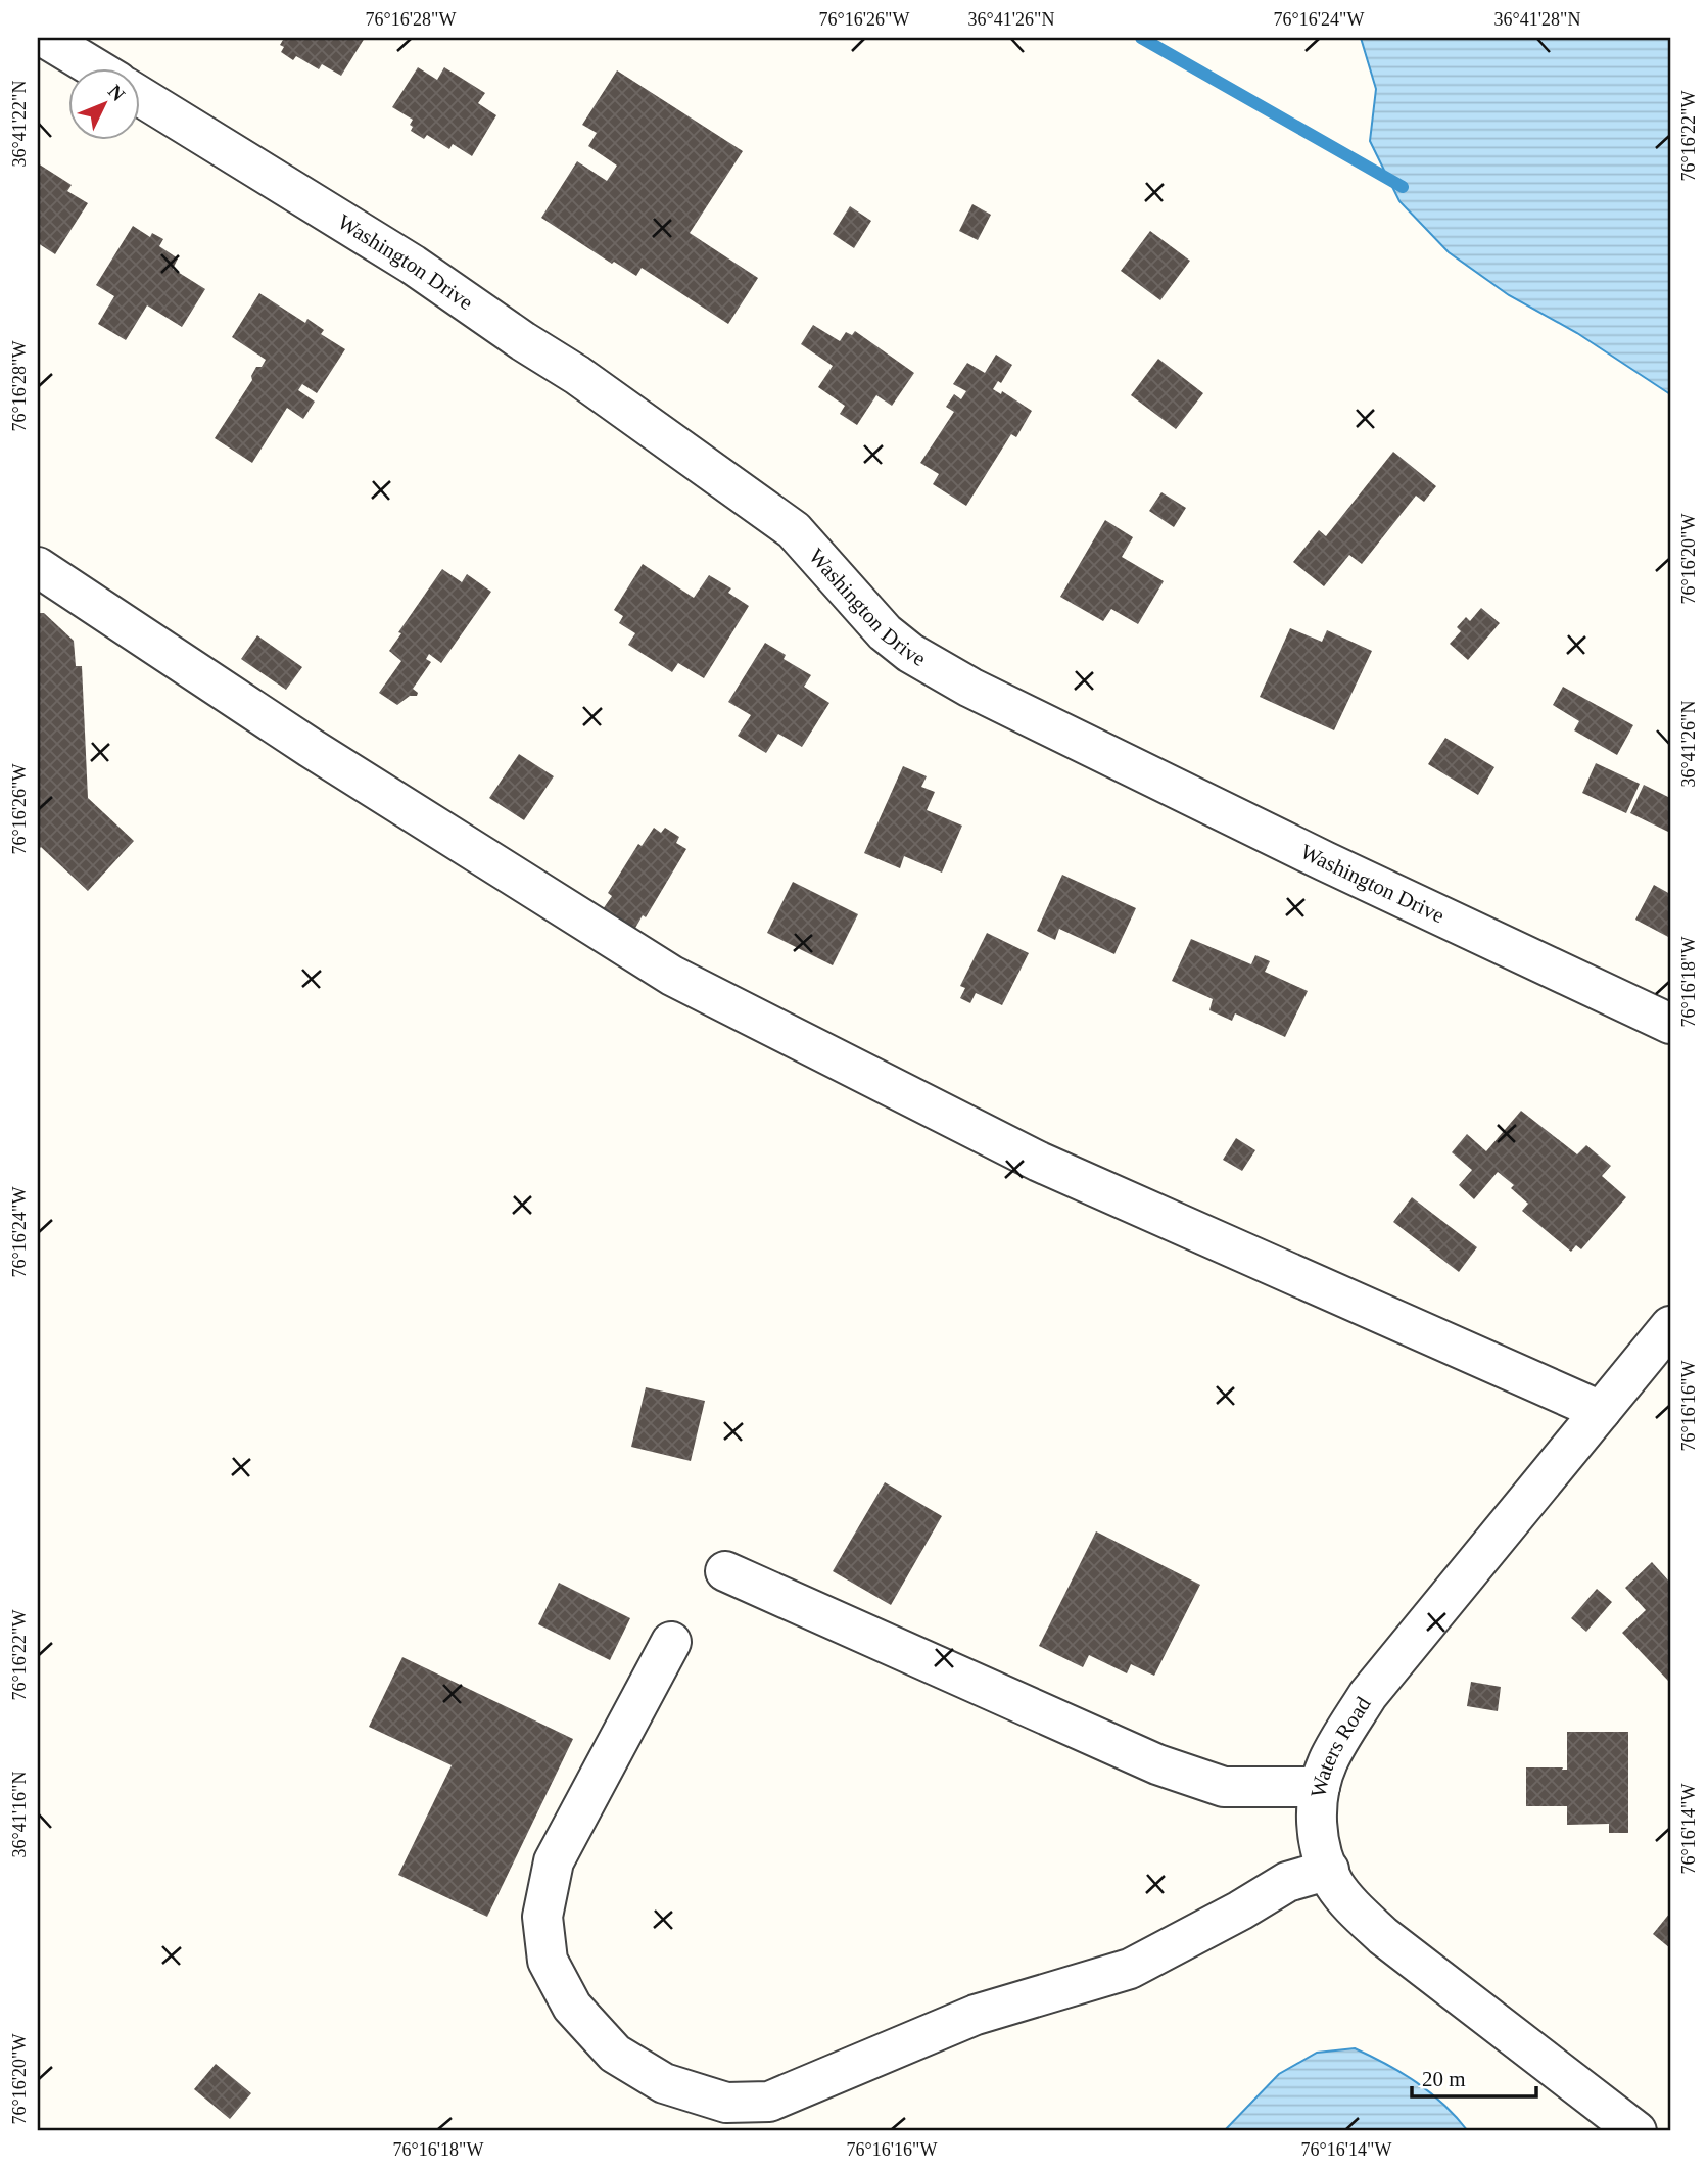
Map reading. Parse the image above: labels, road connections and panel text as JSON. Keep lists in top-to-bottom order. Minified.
{"streets":{"street":["Washington Drive","Waters Road"]},"scale_bar":"20 m","north":"top right","coordinates":["76°16'28\"W","76°16'26\"W","36°41'26\"N","76°16'24\"W","36°41'28\"N","36°41'22\"N","76°16'22\"W","76°16'20\"W","76°16'18\"W","76°16'16\"W","36°41'16\"N","76°16'14\"W"]}
